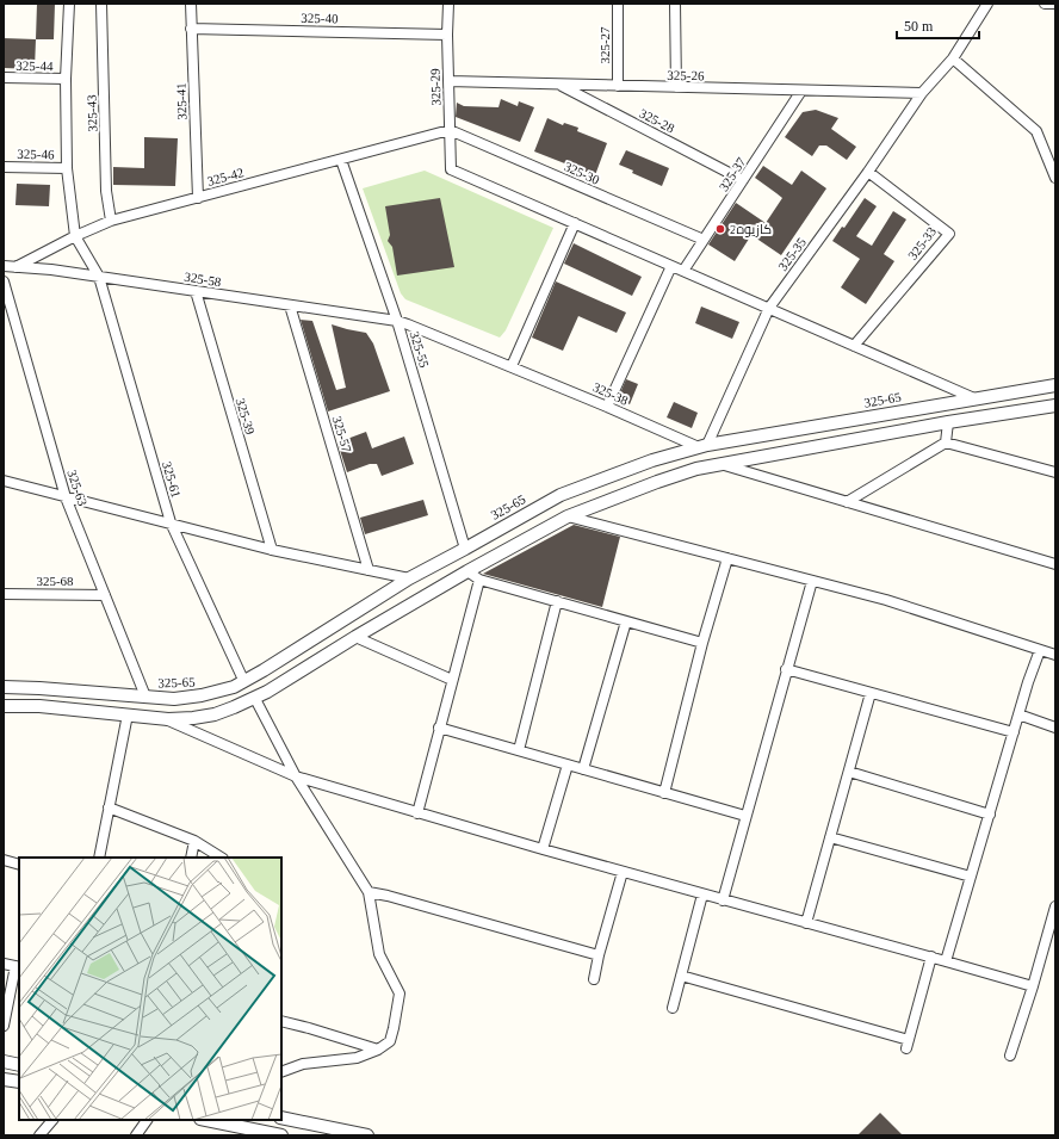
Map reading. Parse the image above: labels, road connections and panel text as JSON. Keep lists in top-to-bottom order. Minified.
{"streets":{"street":["325-40","325-27","325-44","325-26","325-29","325-41","325-43","325-28","325-46","325-30","325-37","325-42","325-33","325-35","325-58","325-55","325-38","325-65","325-39","325-57","325-61","325-63","325-68"]},"crossings":[["325-40","325-29"],["325-40","325-41"],["325-27","325-26"],["325-26","325-29"],["325-26","325-28"],["325-26","325-37"],["325-26","325-35"],["325-29","325-30"],["325-29","325-42"],["325-41","325-42"],["325-43","325-42"],["325-28","325-37"],["325-30","325-37"],["325-30","325-42"],["325-42","325-58"],["325-42","325-55"],["325-42","325-61"],["325-33","325-35"],["325-35","325-38"],["325-35","325-65"],["325-58","325-55"],["325-58","325-38"],["325-58","325-39"],["325-58","325-57"],["325-58","325-61"],["325-55","325-38"],["325-55","325-65"],["325-38","325-65"],["325-65","325-61"],["325-65","325-63"],["325-63","325-68"]],"places":["كازيوه2"],"scale_bar":"50 m"}
